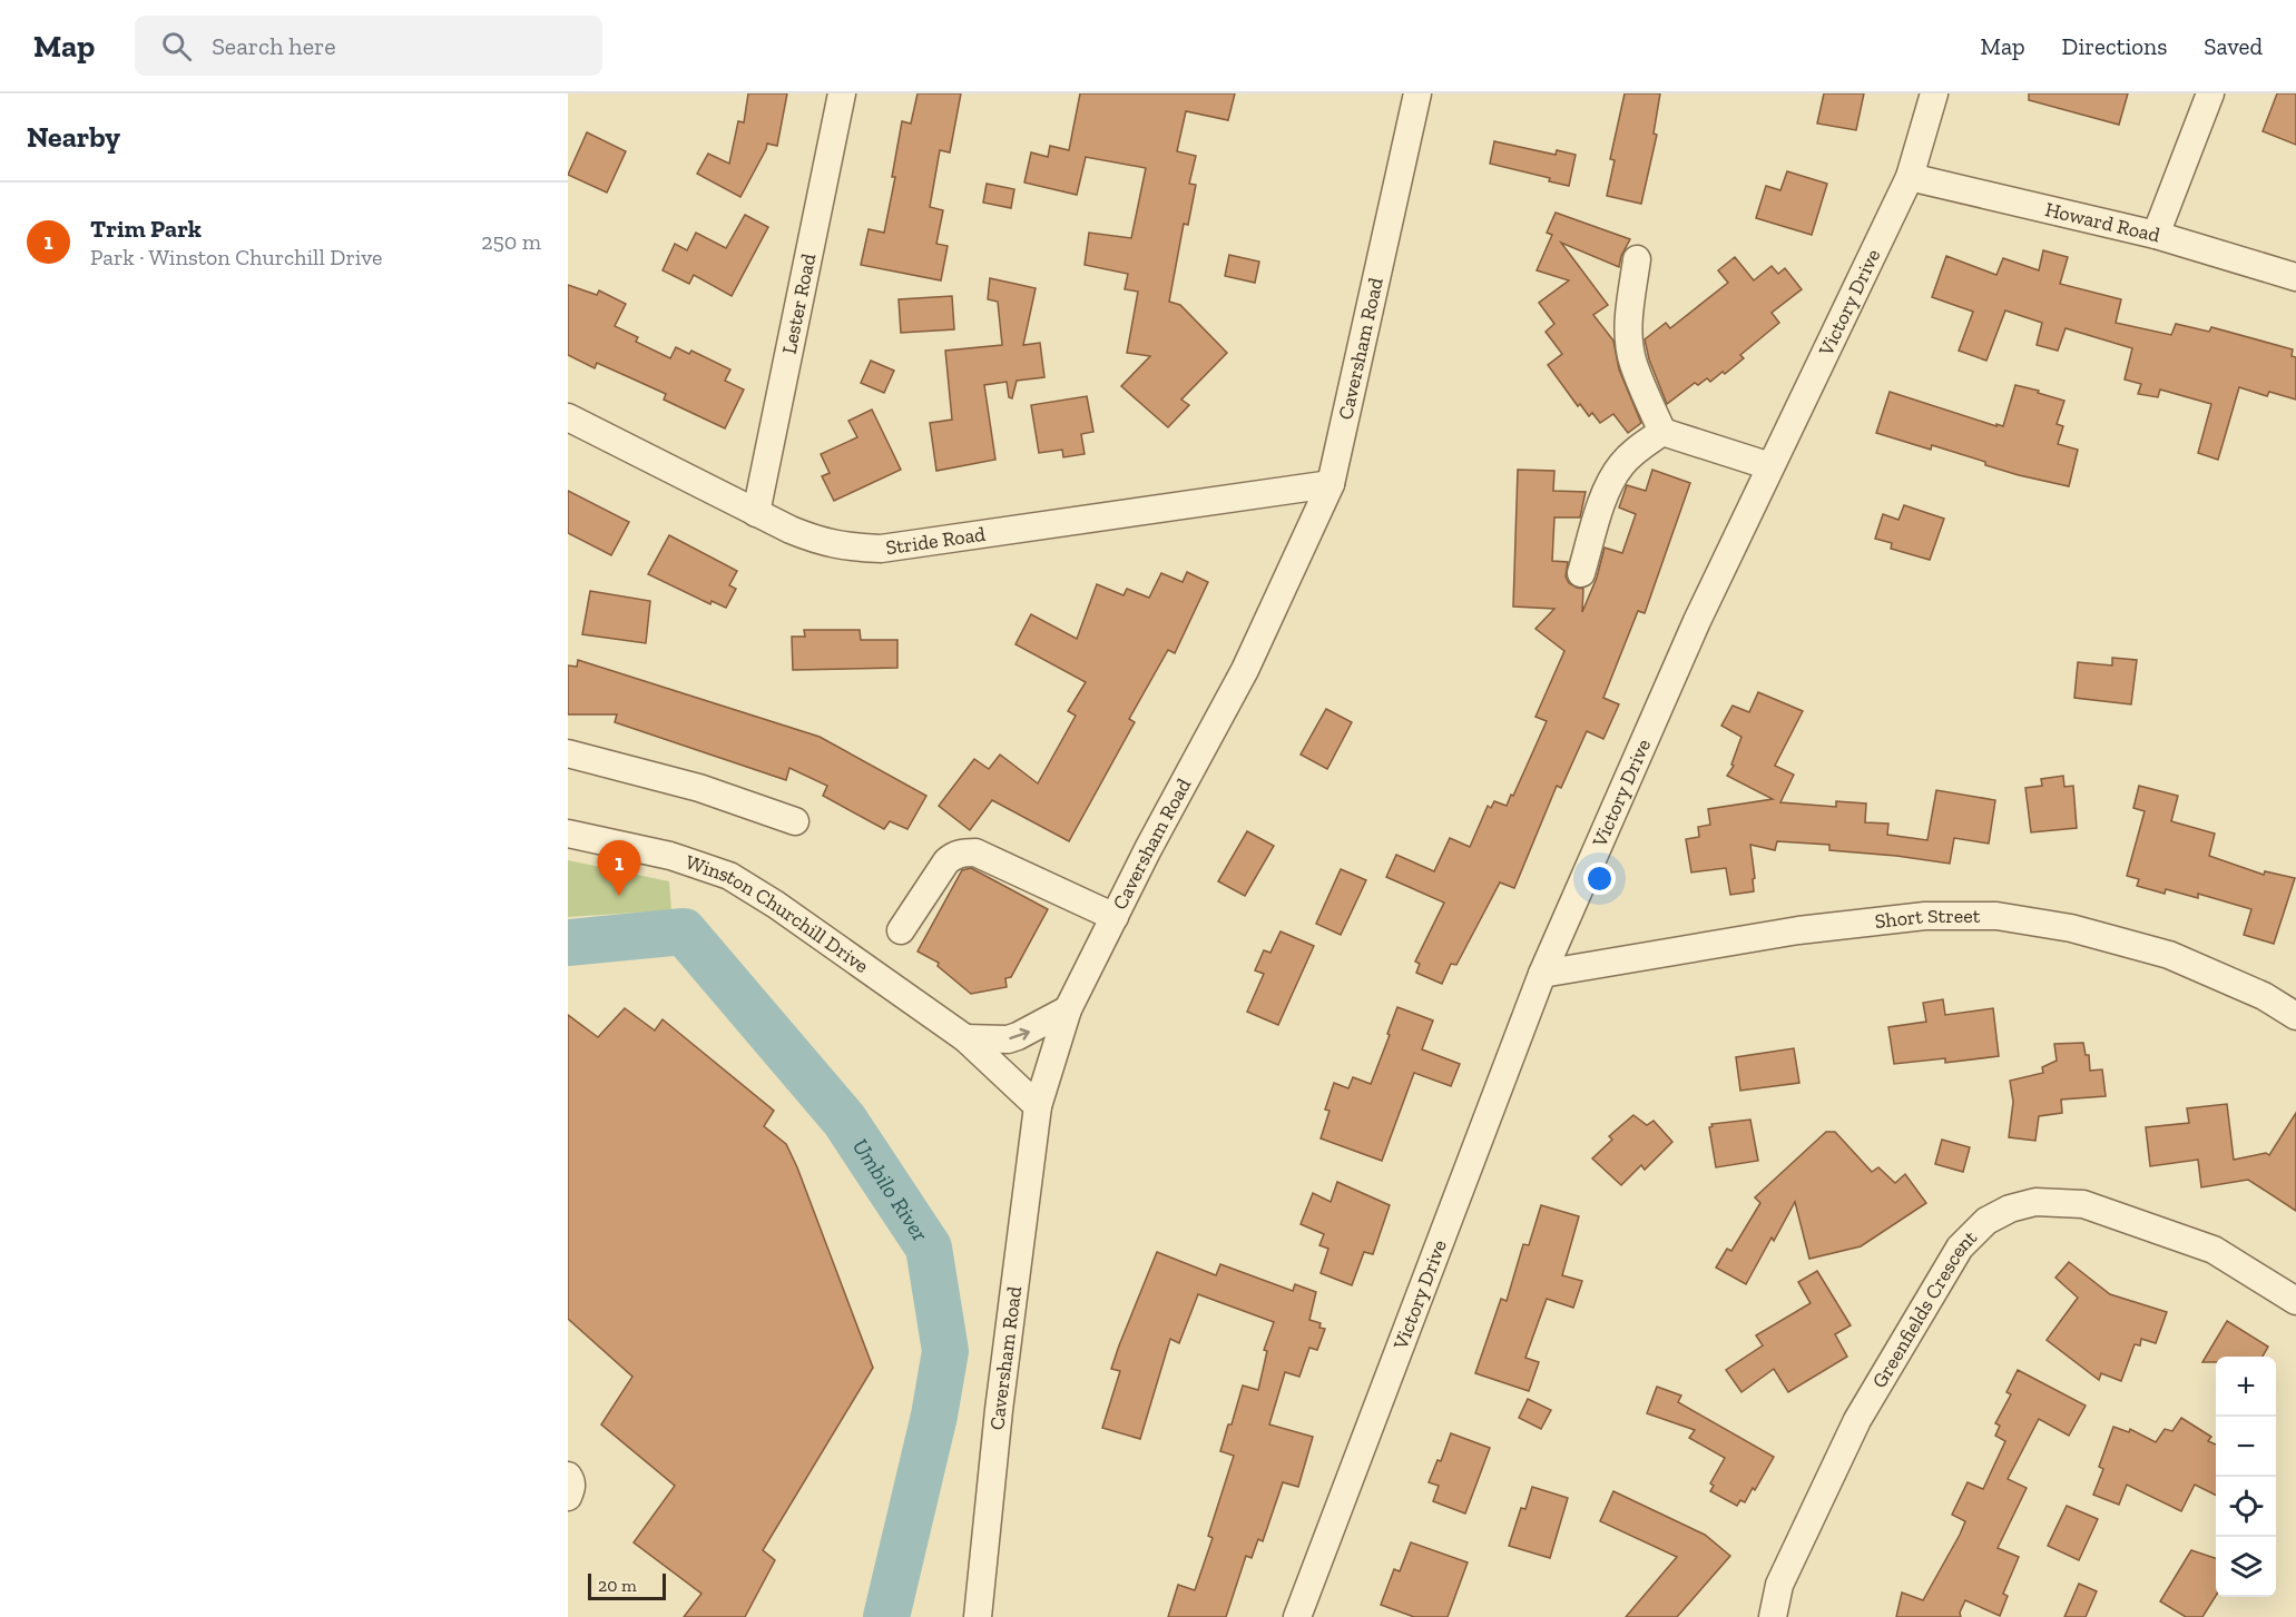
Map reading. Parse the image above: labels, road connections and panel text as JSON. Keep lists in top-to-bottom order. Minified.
{"streets":{"street":["Howard Road","Victory Drive","Lester Road","Caversham Road","Stride Road","Winston Churchill Drive","Short Street","Greenfields Crescent"]},"crossings":[["Howard Road","Victory Drive"],["Victory Drive","Short Street"],["Lester Road","Stride Road"],["Caversham Road","Stride Road"],["Caversham Road","Winston Churchill Drive"]],"water":["Umbilo River"],"scale_bar":"20 m","page":{"header":"Map","search":"Search here","nav":["Map","Directions","Saved"],"heading":"Nearby","list":[{"mark":"1","name":"Trim Park","note":"Park · Winston Churchill Drive","value":"250 m"}],"pins":"1","map_buttons":["+","−"],"scale":"20 m"}}
